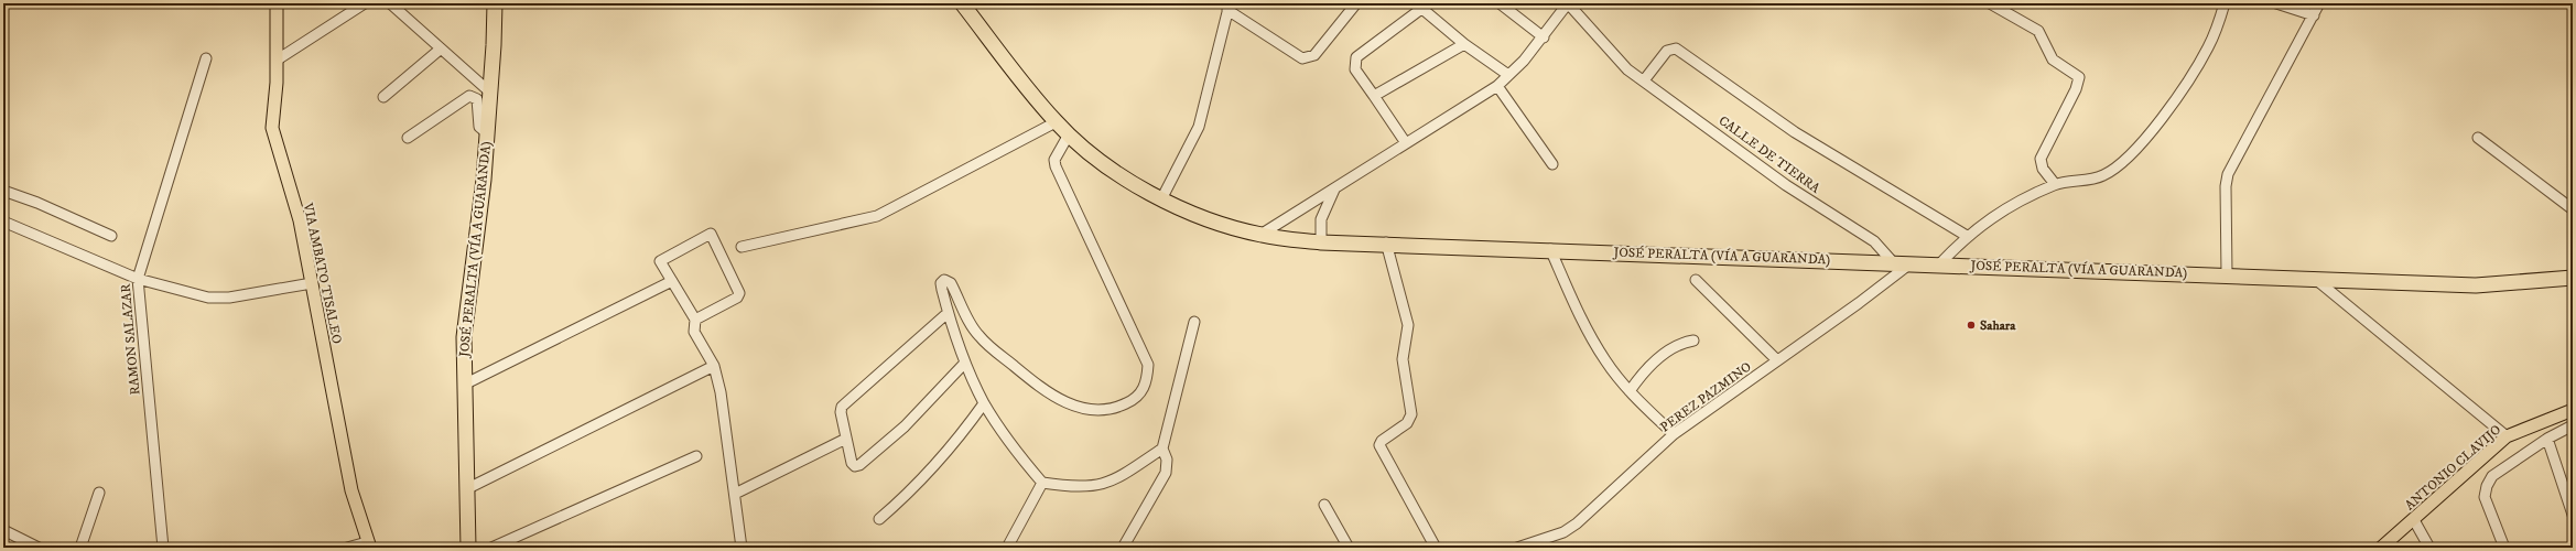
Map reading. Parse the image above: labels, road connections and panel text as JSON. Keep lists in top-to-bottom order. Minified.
{"streets":{"highway":["JOSÉ PERALTA (VÍA A GUARANDA)"],"main road":["VIA AMBATO TISALEO","ANTONIO CLAVIJO"],"street":["CALLE DE TIERRA","RAMON SALAZAR","PEREZ PAZMINO"]},"crossings":[["CALLE DE TIERRA","JOSÉ PERALTA (VÍA A GUARANDA)"],["JOSÉ PERALTA (VÍA A GUARANDA)","PEREZ PAZMINO"]],"places":["Sahara"]}
